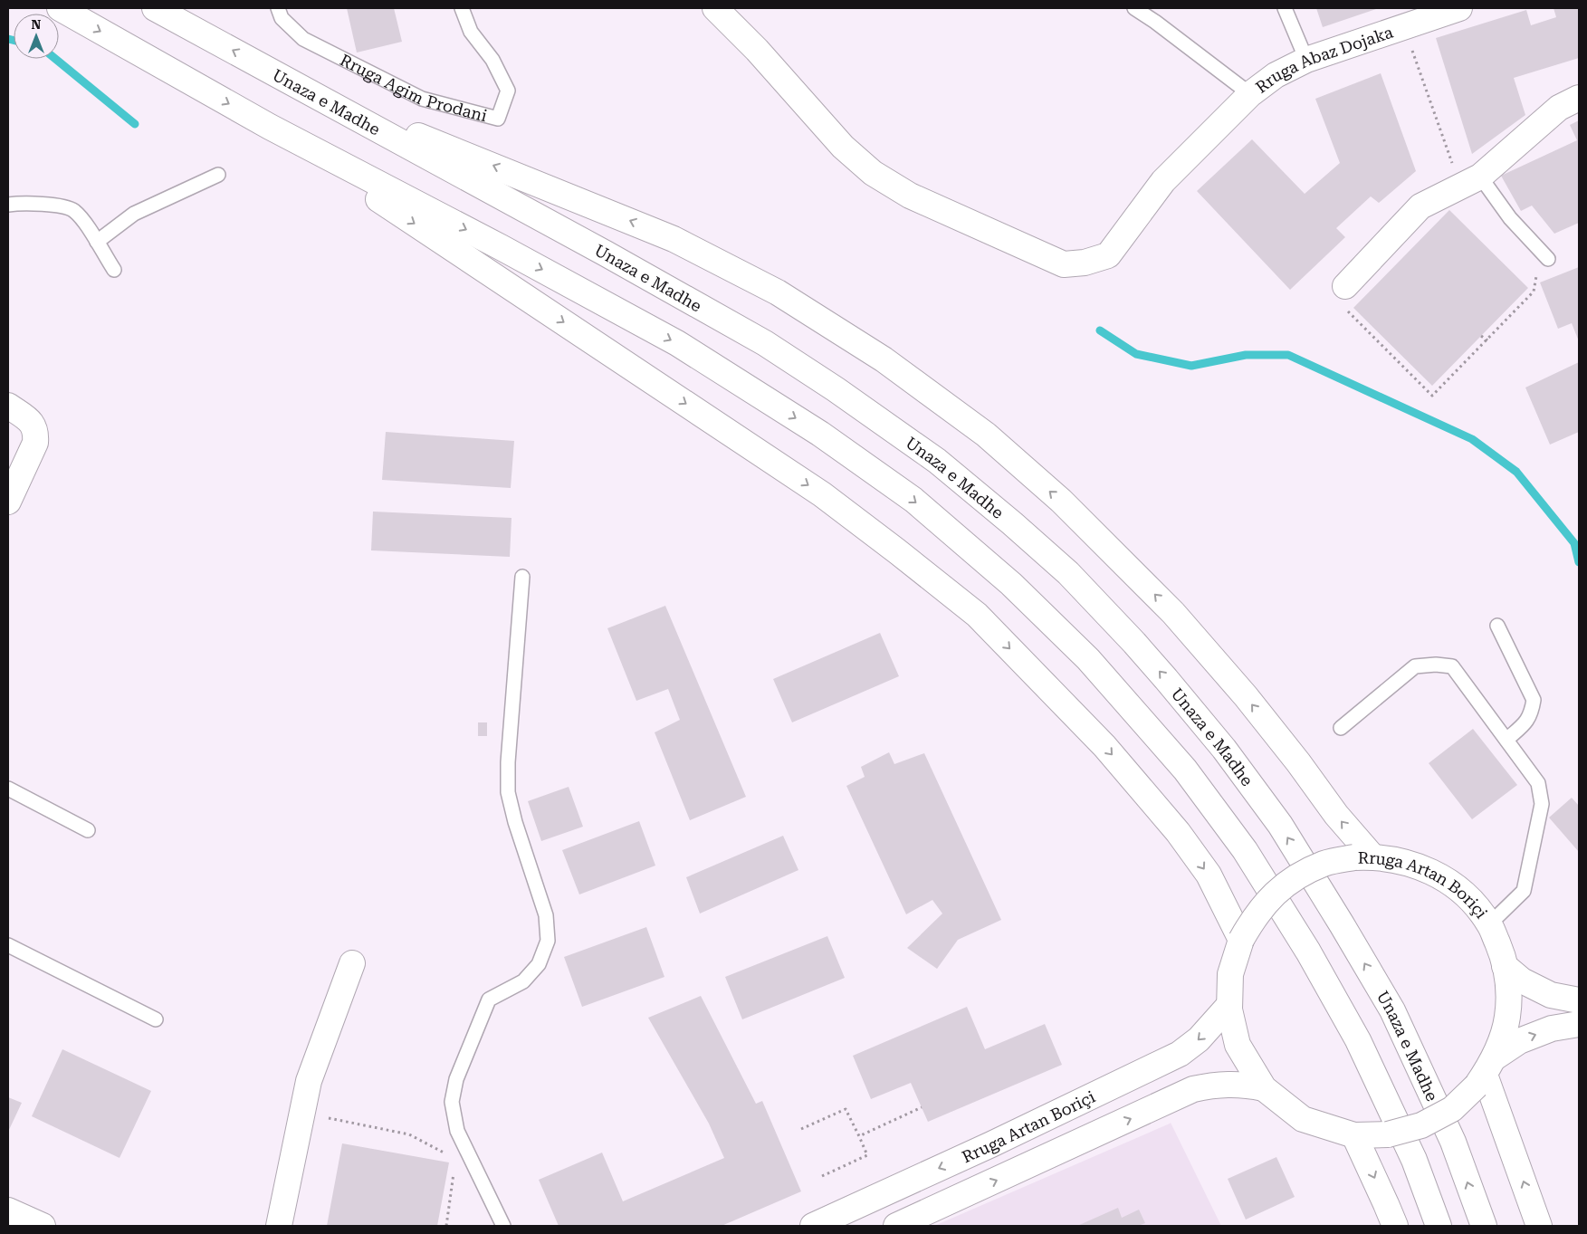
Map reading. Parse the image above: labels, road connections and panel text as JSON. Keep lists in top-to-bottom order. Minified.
{"streets":{"main road":["Rruga Abaz Dojaka","Unaza e Madhe","Rruga Artan Boriçi"],"lane":["Rruga Agim Prodani"]},"north":"top"}
